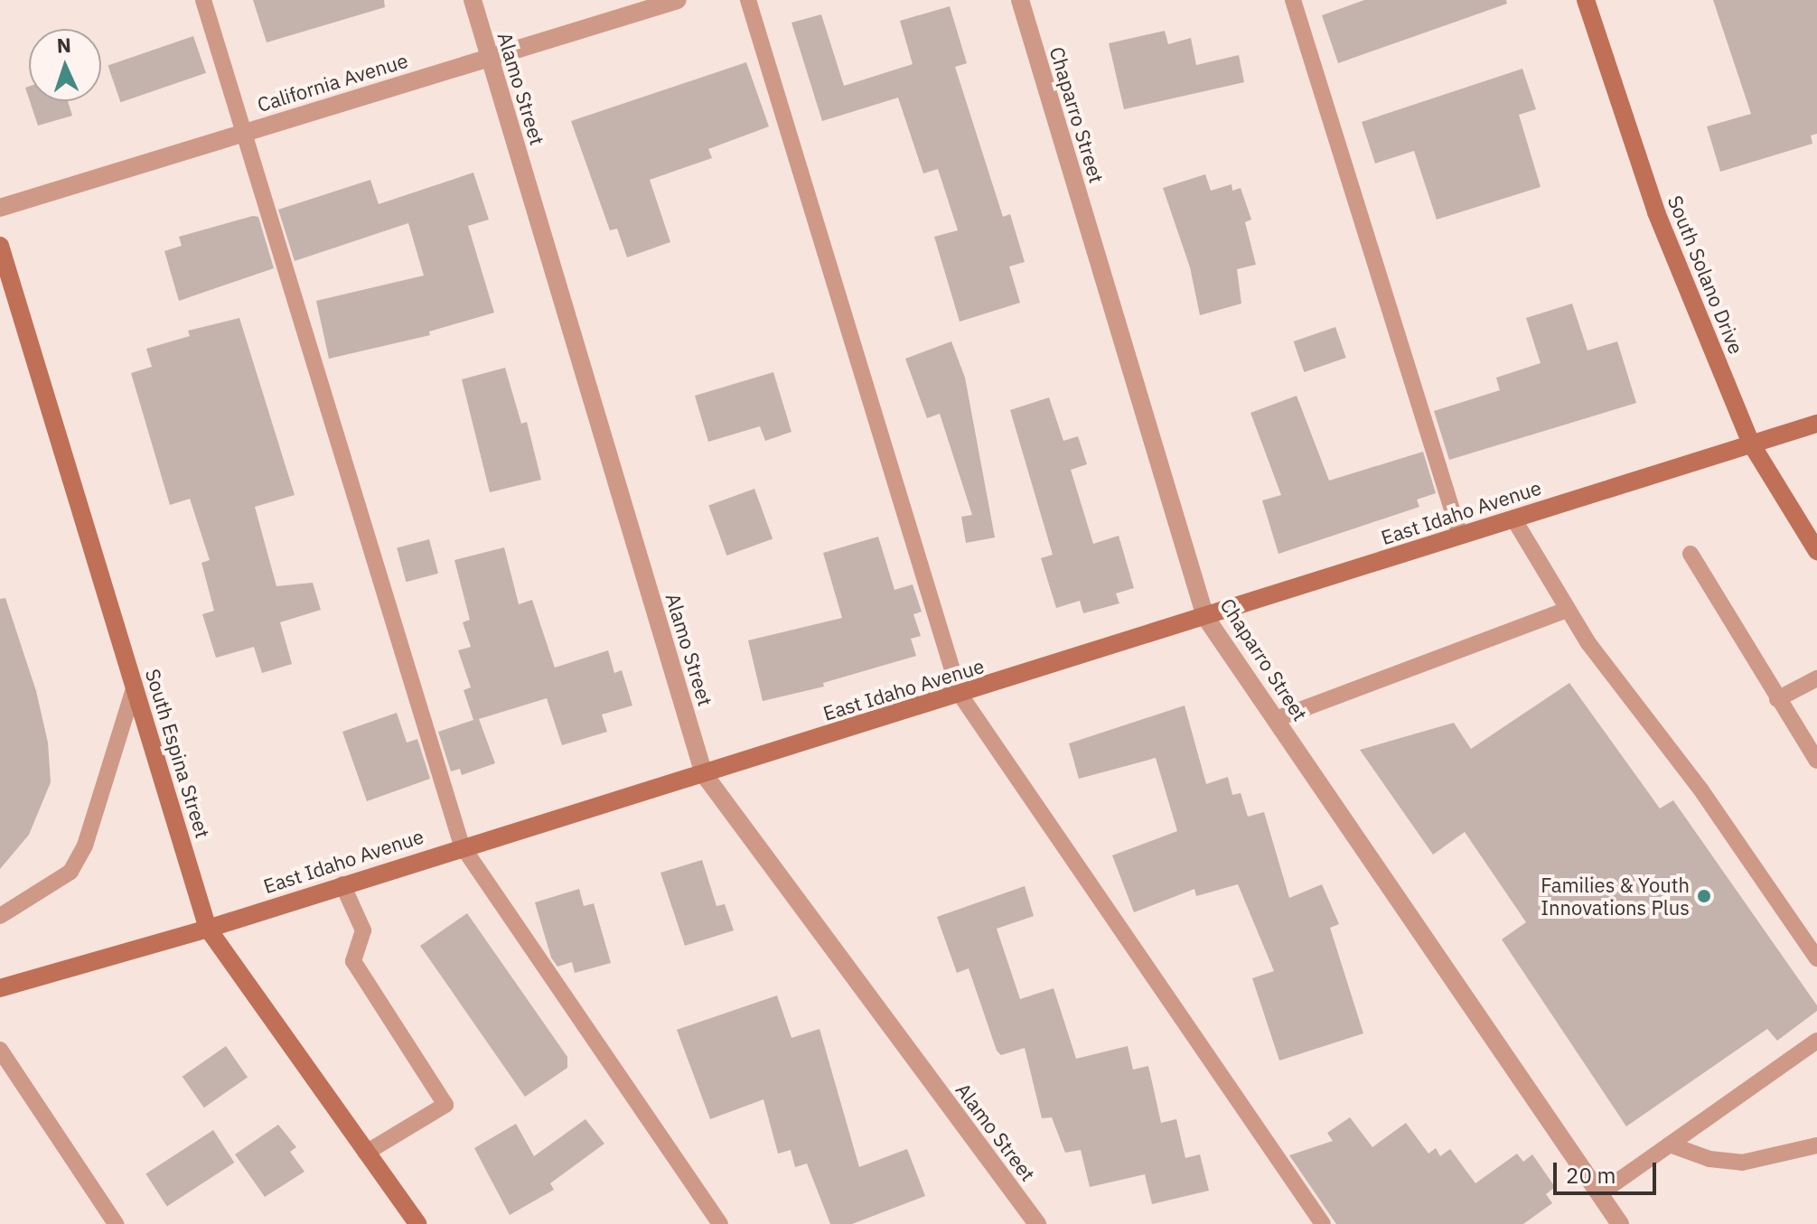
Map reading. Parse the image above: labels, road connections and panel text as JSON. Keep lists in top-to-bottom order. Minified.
{"streets":{"street":["California Avenue","Alamo Street","Chaparro Street","South Solano Drive","East Idaho Avenue","South Espina Street"]},"crossings":[["California Avenue","Alamo Street"],["Alamo Street","East Idaho Avenue"],["Chaparro Street","East Idaho Avenue"],["South Solano Drive","East Idaho Avenue"],["East Idaho Avenue","South Espina Street"]],"places":["Families & Youth Innovations Plus"],"scale_bar":"20 m","north":"top"}
